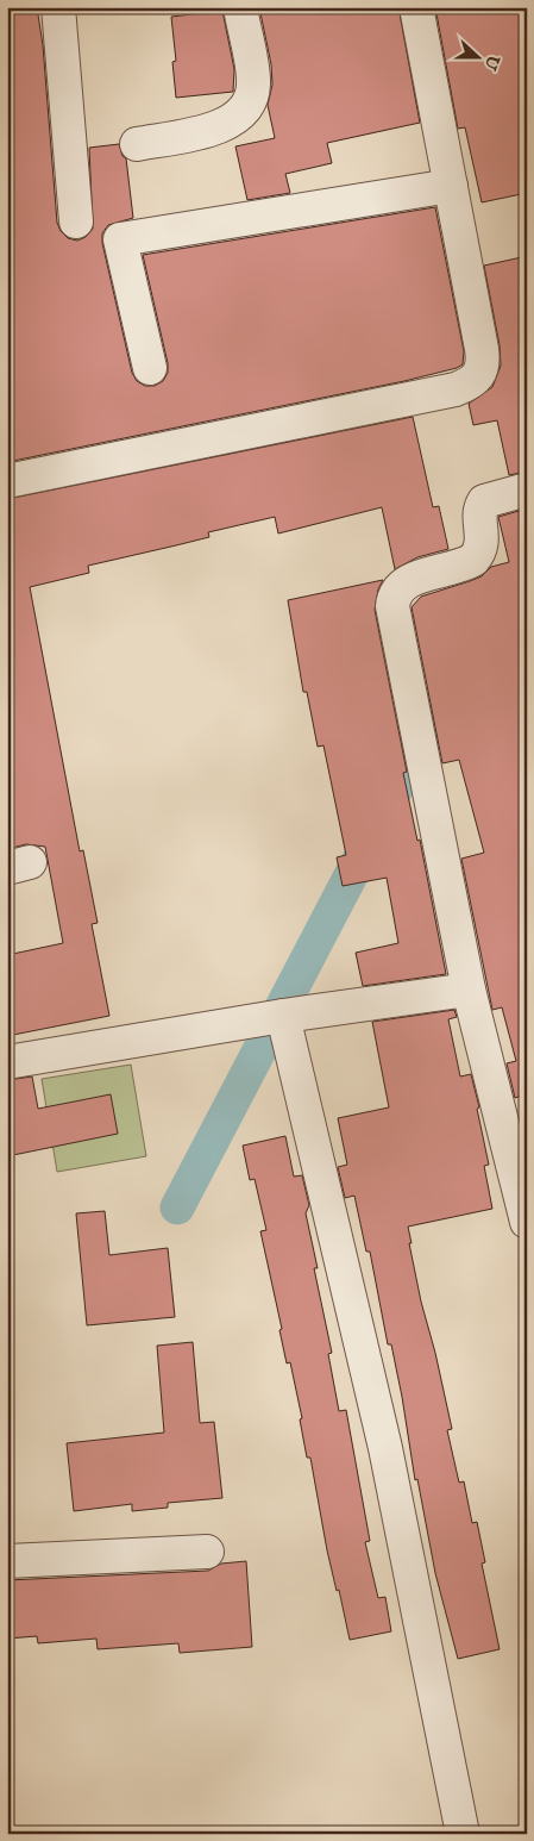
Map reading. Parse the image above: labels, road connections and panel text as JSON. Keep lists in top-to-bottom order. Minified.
{"north":"right"}
